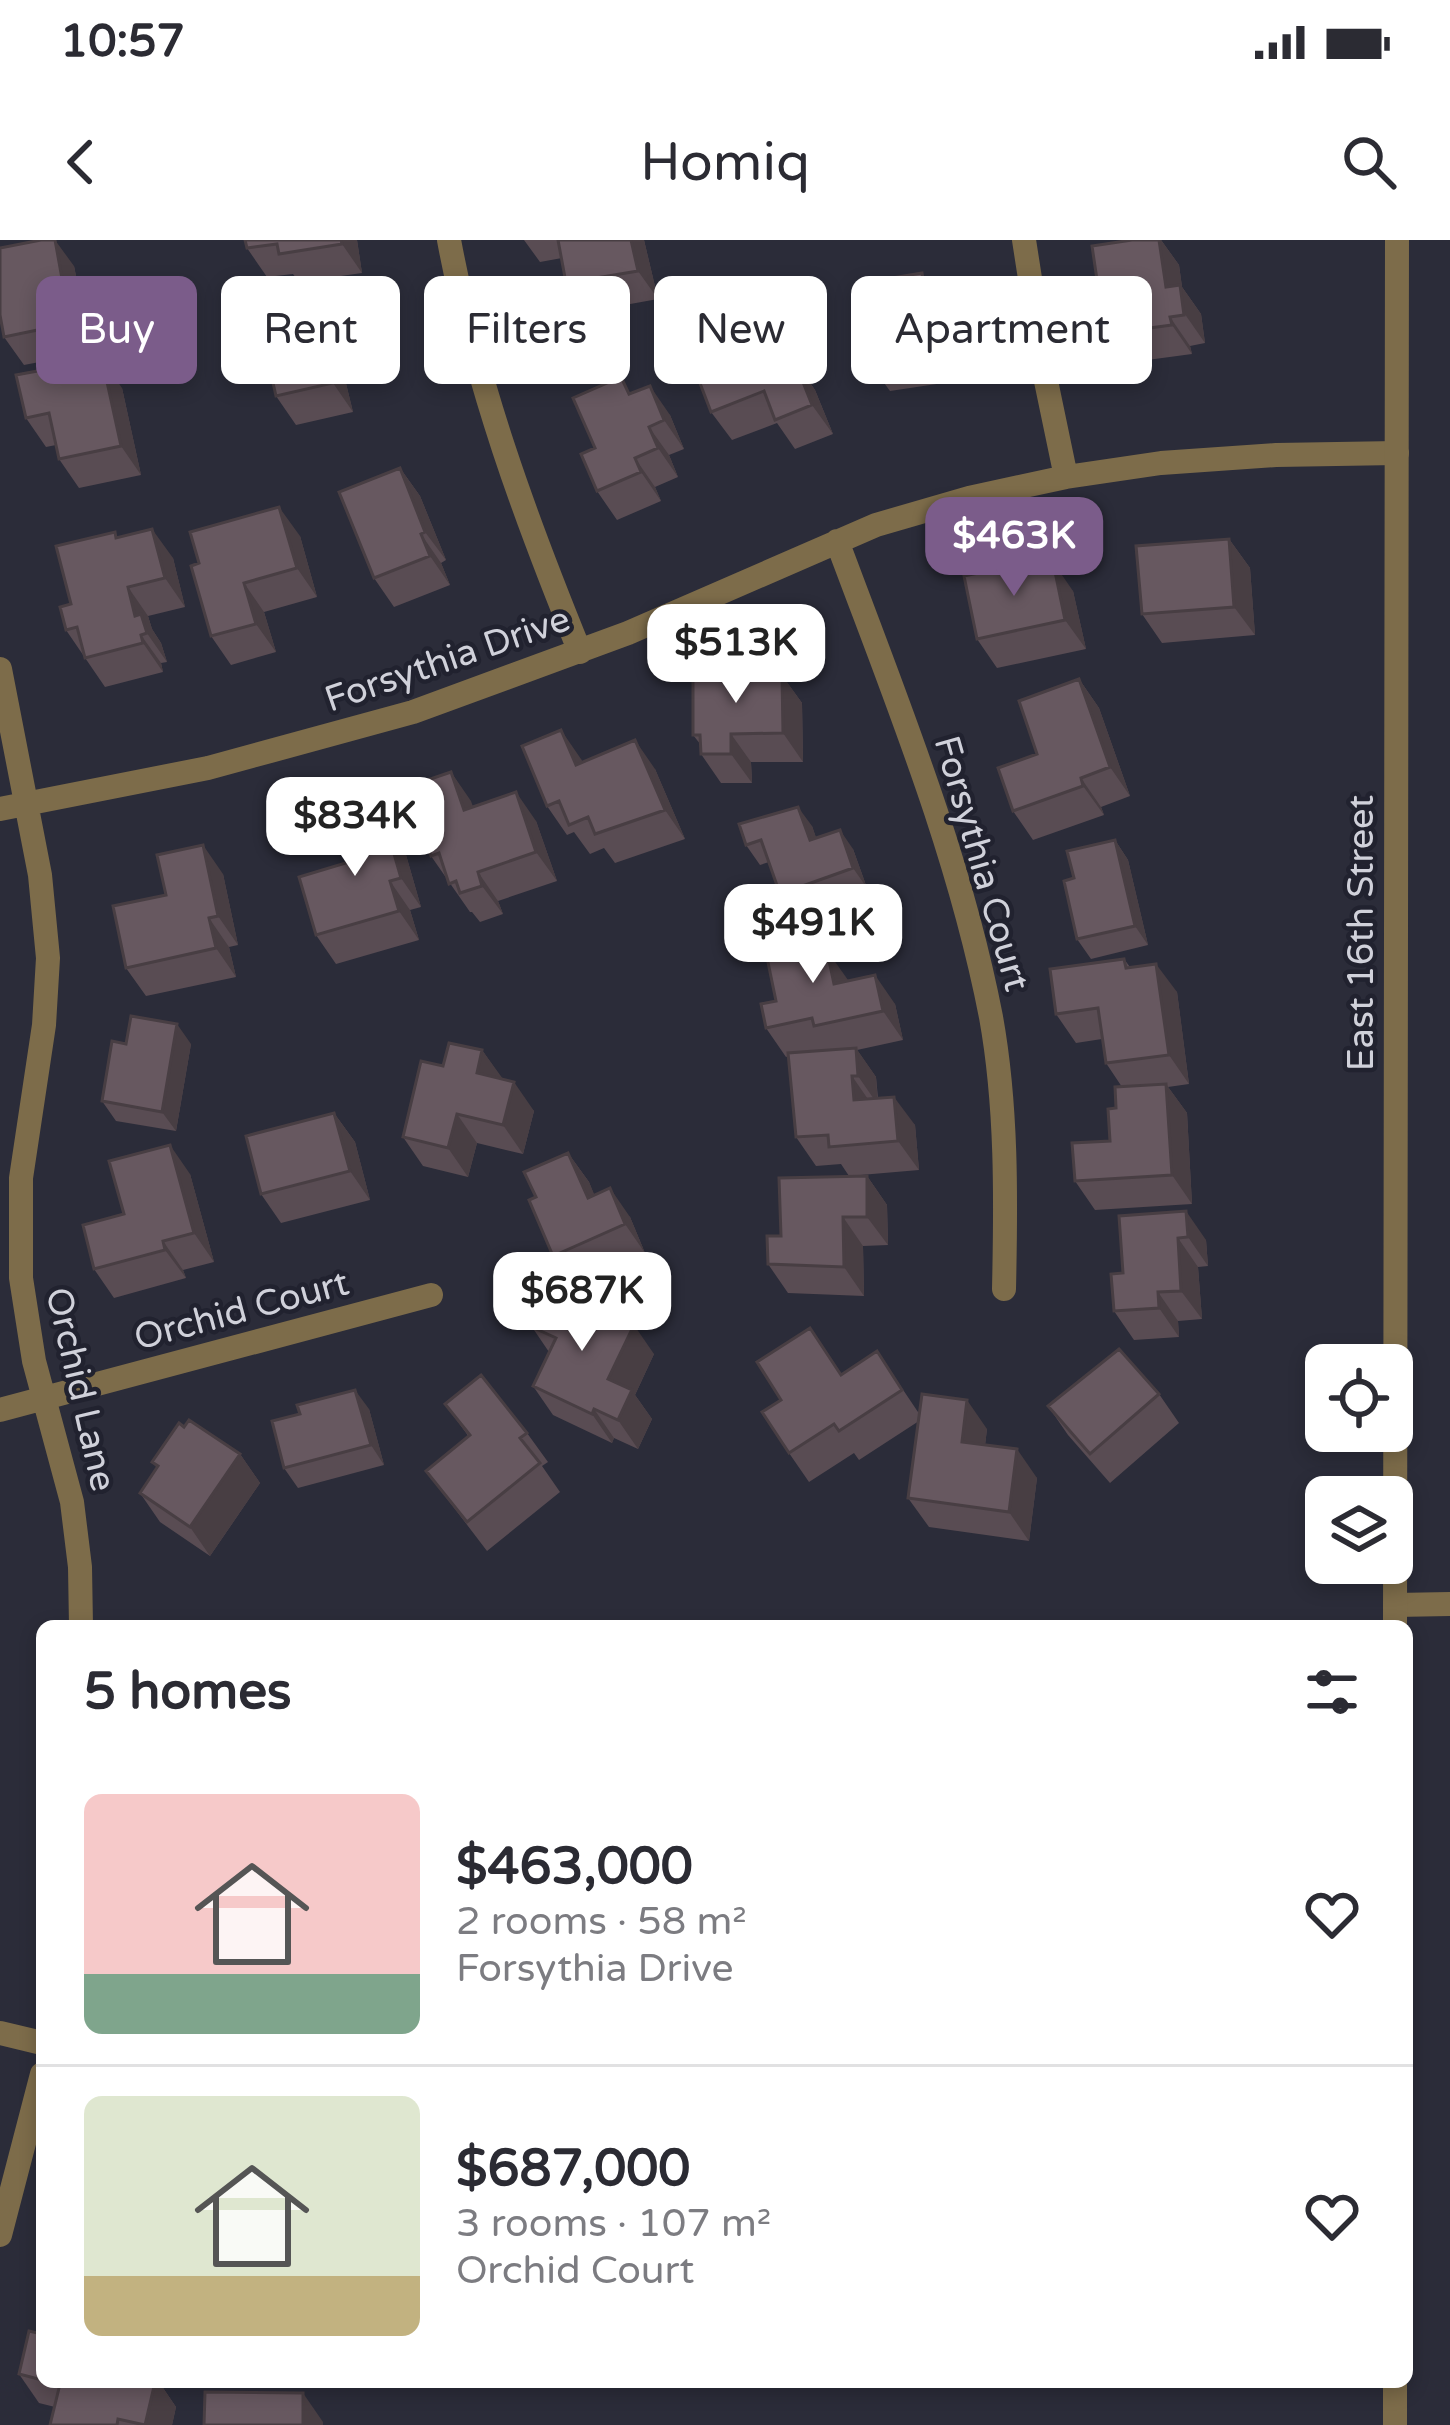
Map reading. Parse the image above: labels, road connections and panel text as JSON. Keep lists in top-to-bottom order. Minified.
{"streets":{"street":["Forsythia Drive","Forsythia Court","East 16th Street","Orchid Court","Orchid Lane"]},"crossings":[["Forsythia Drive","Forsythia Court"],["Forsythia Drive","East 16th Street"],["Forsythia Drive","Orchid Lane"],["Orchid Court","Orchid Lane"]],"page":{"status":"10:57","header":"Homiq","chip":["Buy","Rent","Filters","New","Apartment"],"price":["$463K","$513K","$834K","$491K","$687K"],"heading":"5 homes","list":[{"name":"$463,000","note":"2 rooms · 58 m² · Forsythia Drive"},{"name":"$687,000","note":"3 rooms · 107 m² · Orchid Court"}]}}
